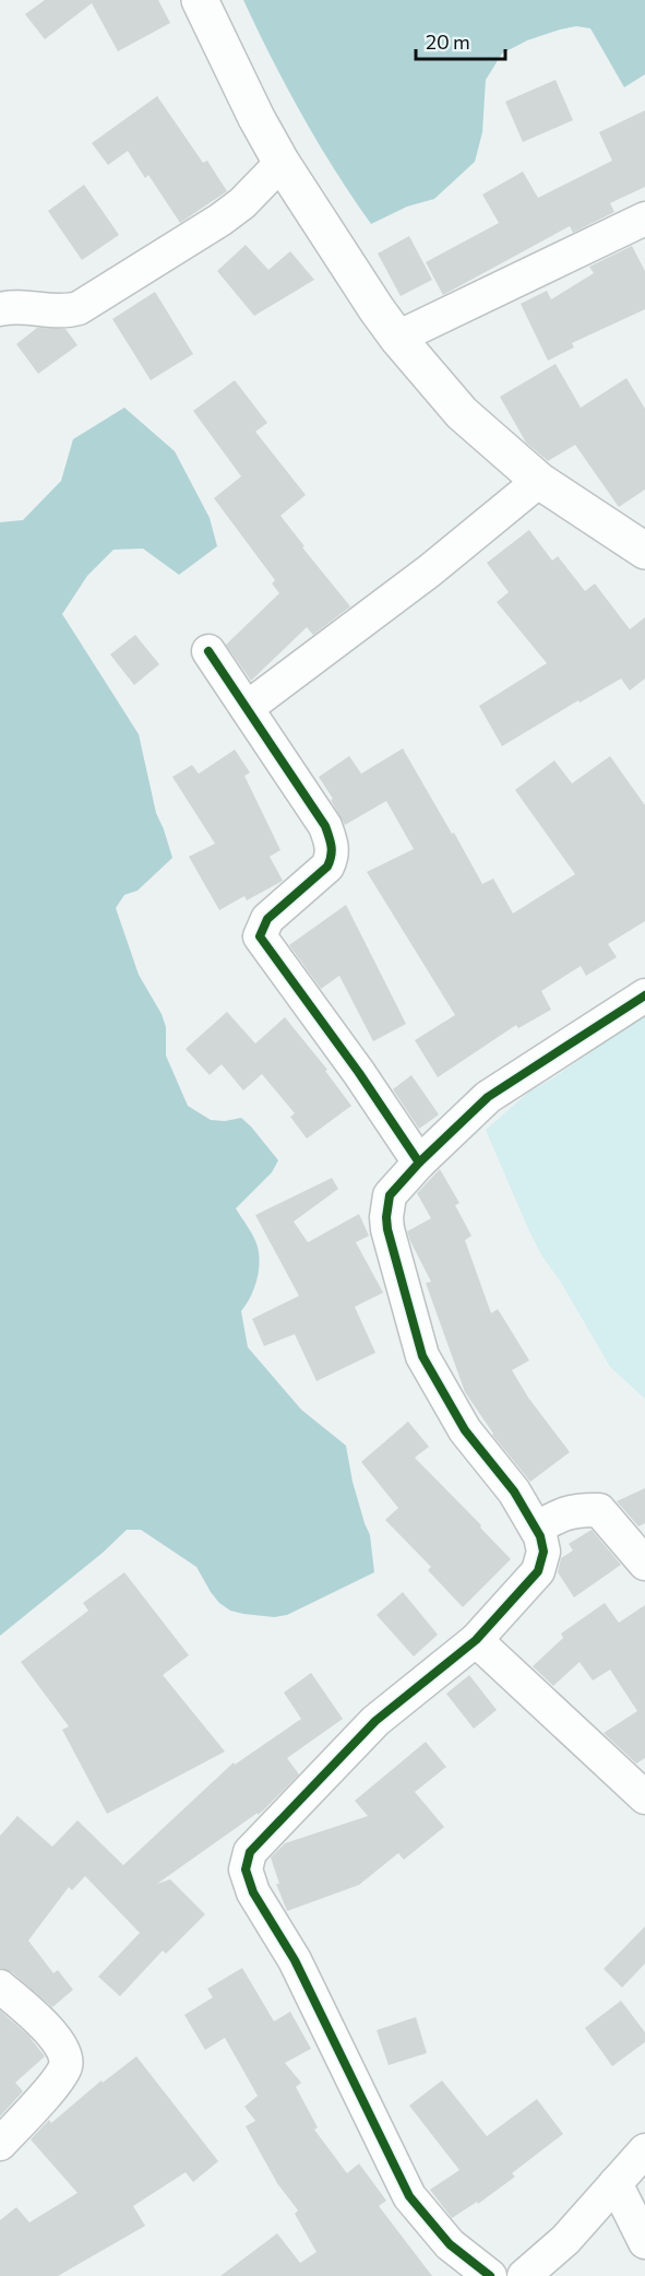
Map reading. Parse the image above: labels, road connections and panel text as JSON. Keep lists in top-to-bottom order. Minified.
{"scale_bar":"20 m"}
